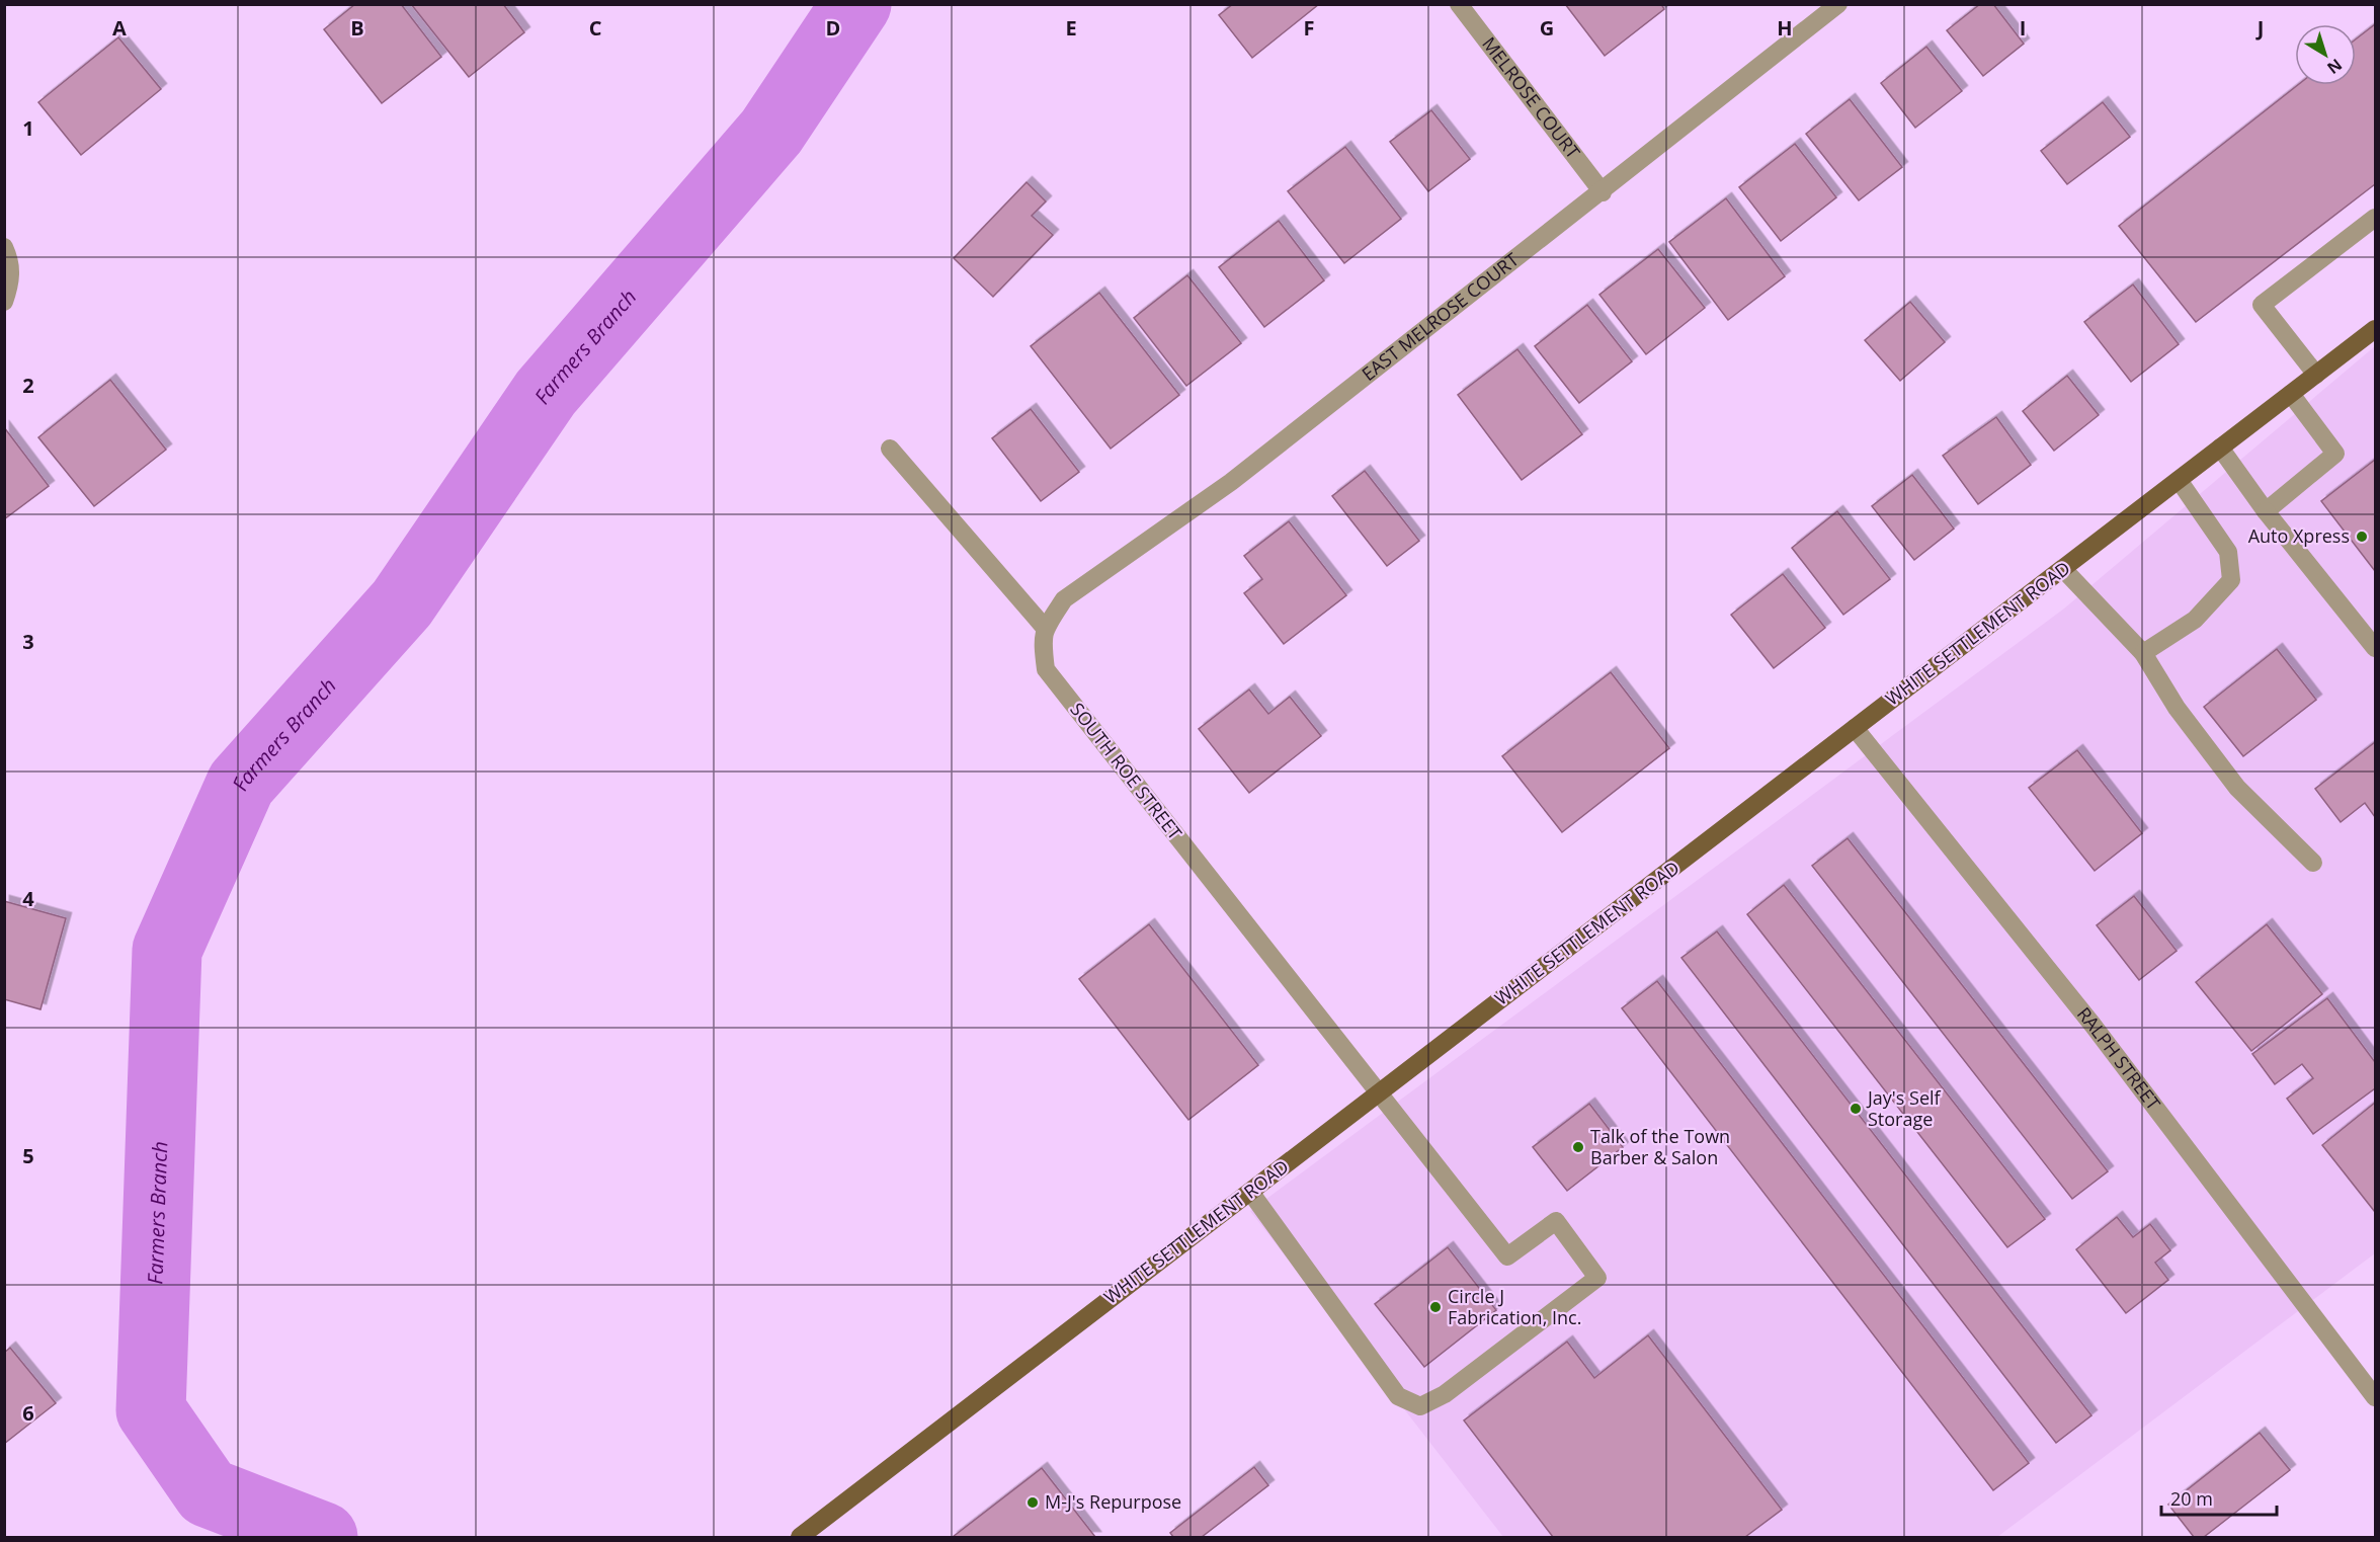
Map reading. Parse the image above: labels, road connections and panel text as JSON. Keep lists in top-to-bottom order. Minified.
{"streets":{"main road":["WHITE SETTLEMENT ROAD"],"street":["MELROSE COURT","EAST MELROSE COURT","SOUTH ROE STREET","RALPH STREET"]},"crossings":[["MELROSE COURT","EAST MELROSE COURT"],["EAST MELROSE COURT","SOUTH ROE STREET"],["WHITE SETTLEMENT ROAD","SOUTH ROE STREET"],["WHITE SETTLEMENT ROAD","RALPH STREET"]],"water":["Farmers Branch"],"places":["Auto Xpress","Jay's Self Storage","Talk of the Town Barber & Salon","Circle J Fabrication, Inc.","M-J's Repurpose"],"scale_bar":"20 m","north":"bottom right","grid":{"columns":["A","B","C","D","E","F","G","H","I","J"],"rows":["1","2","3","4","5","6"]}}
